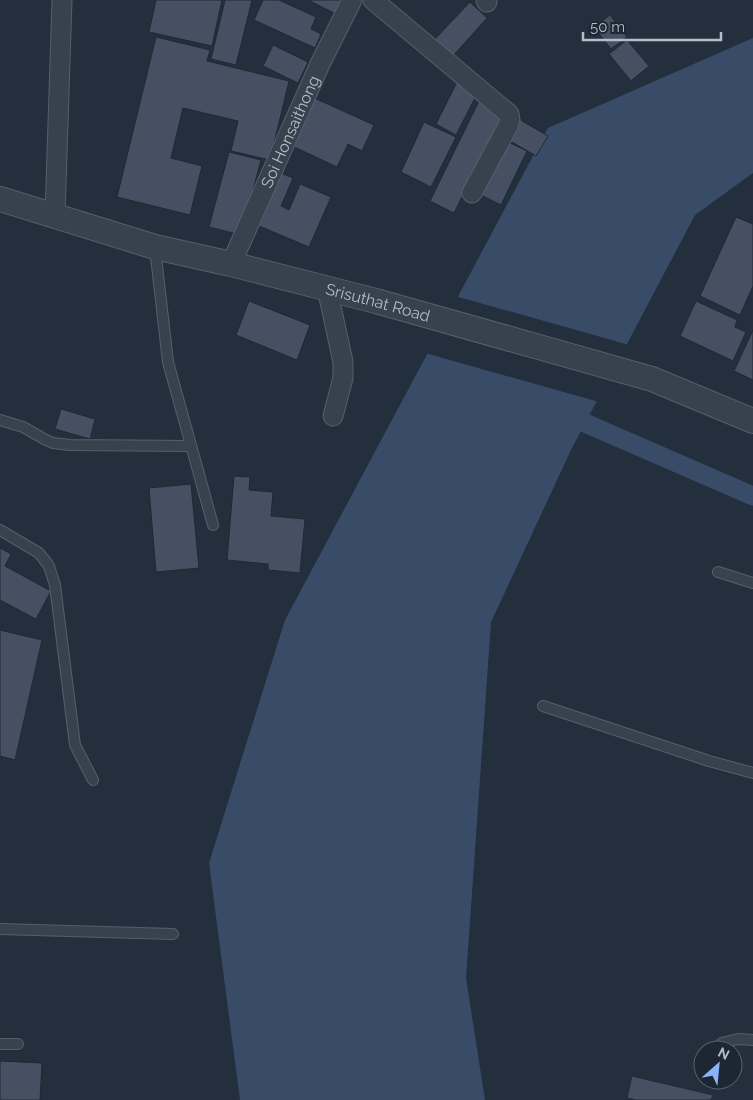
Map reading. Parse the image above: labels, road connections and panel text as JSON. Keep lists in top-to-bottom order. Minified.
{"streets":{"street":["Soi Honsaithong","Srisuthat Road"]},"crossings":[["Soi Honsaithong","Srisuthat Road"]],"scale_bar":"50 m","north":"top right"}
